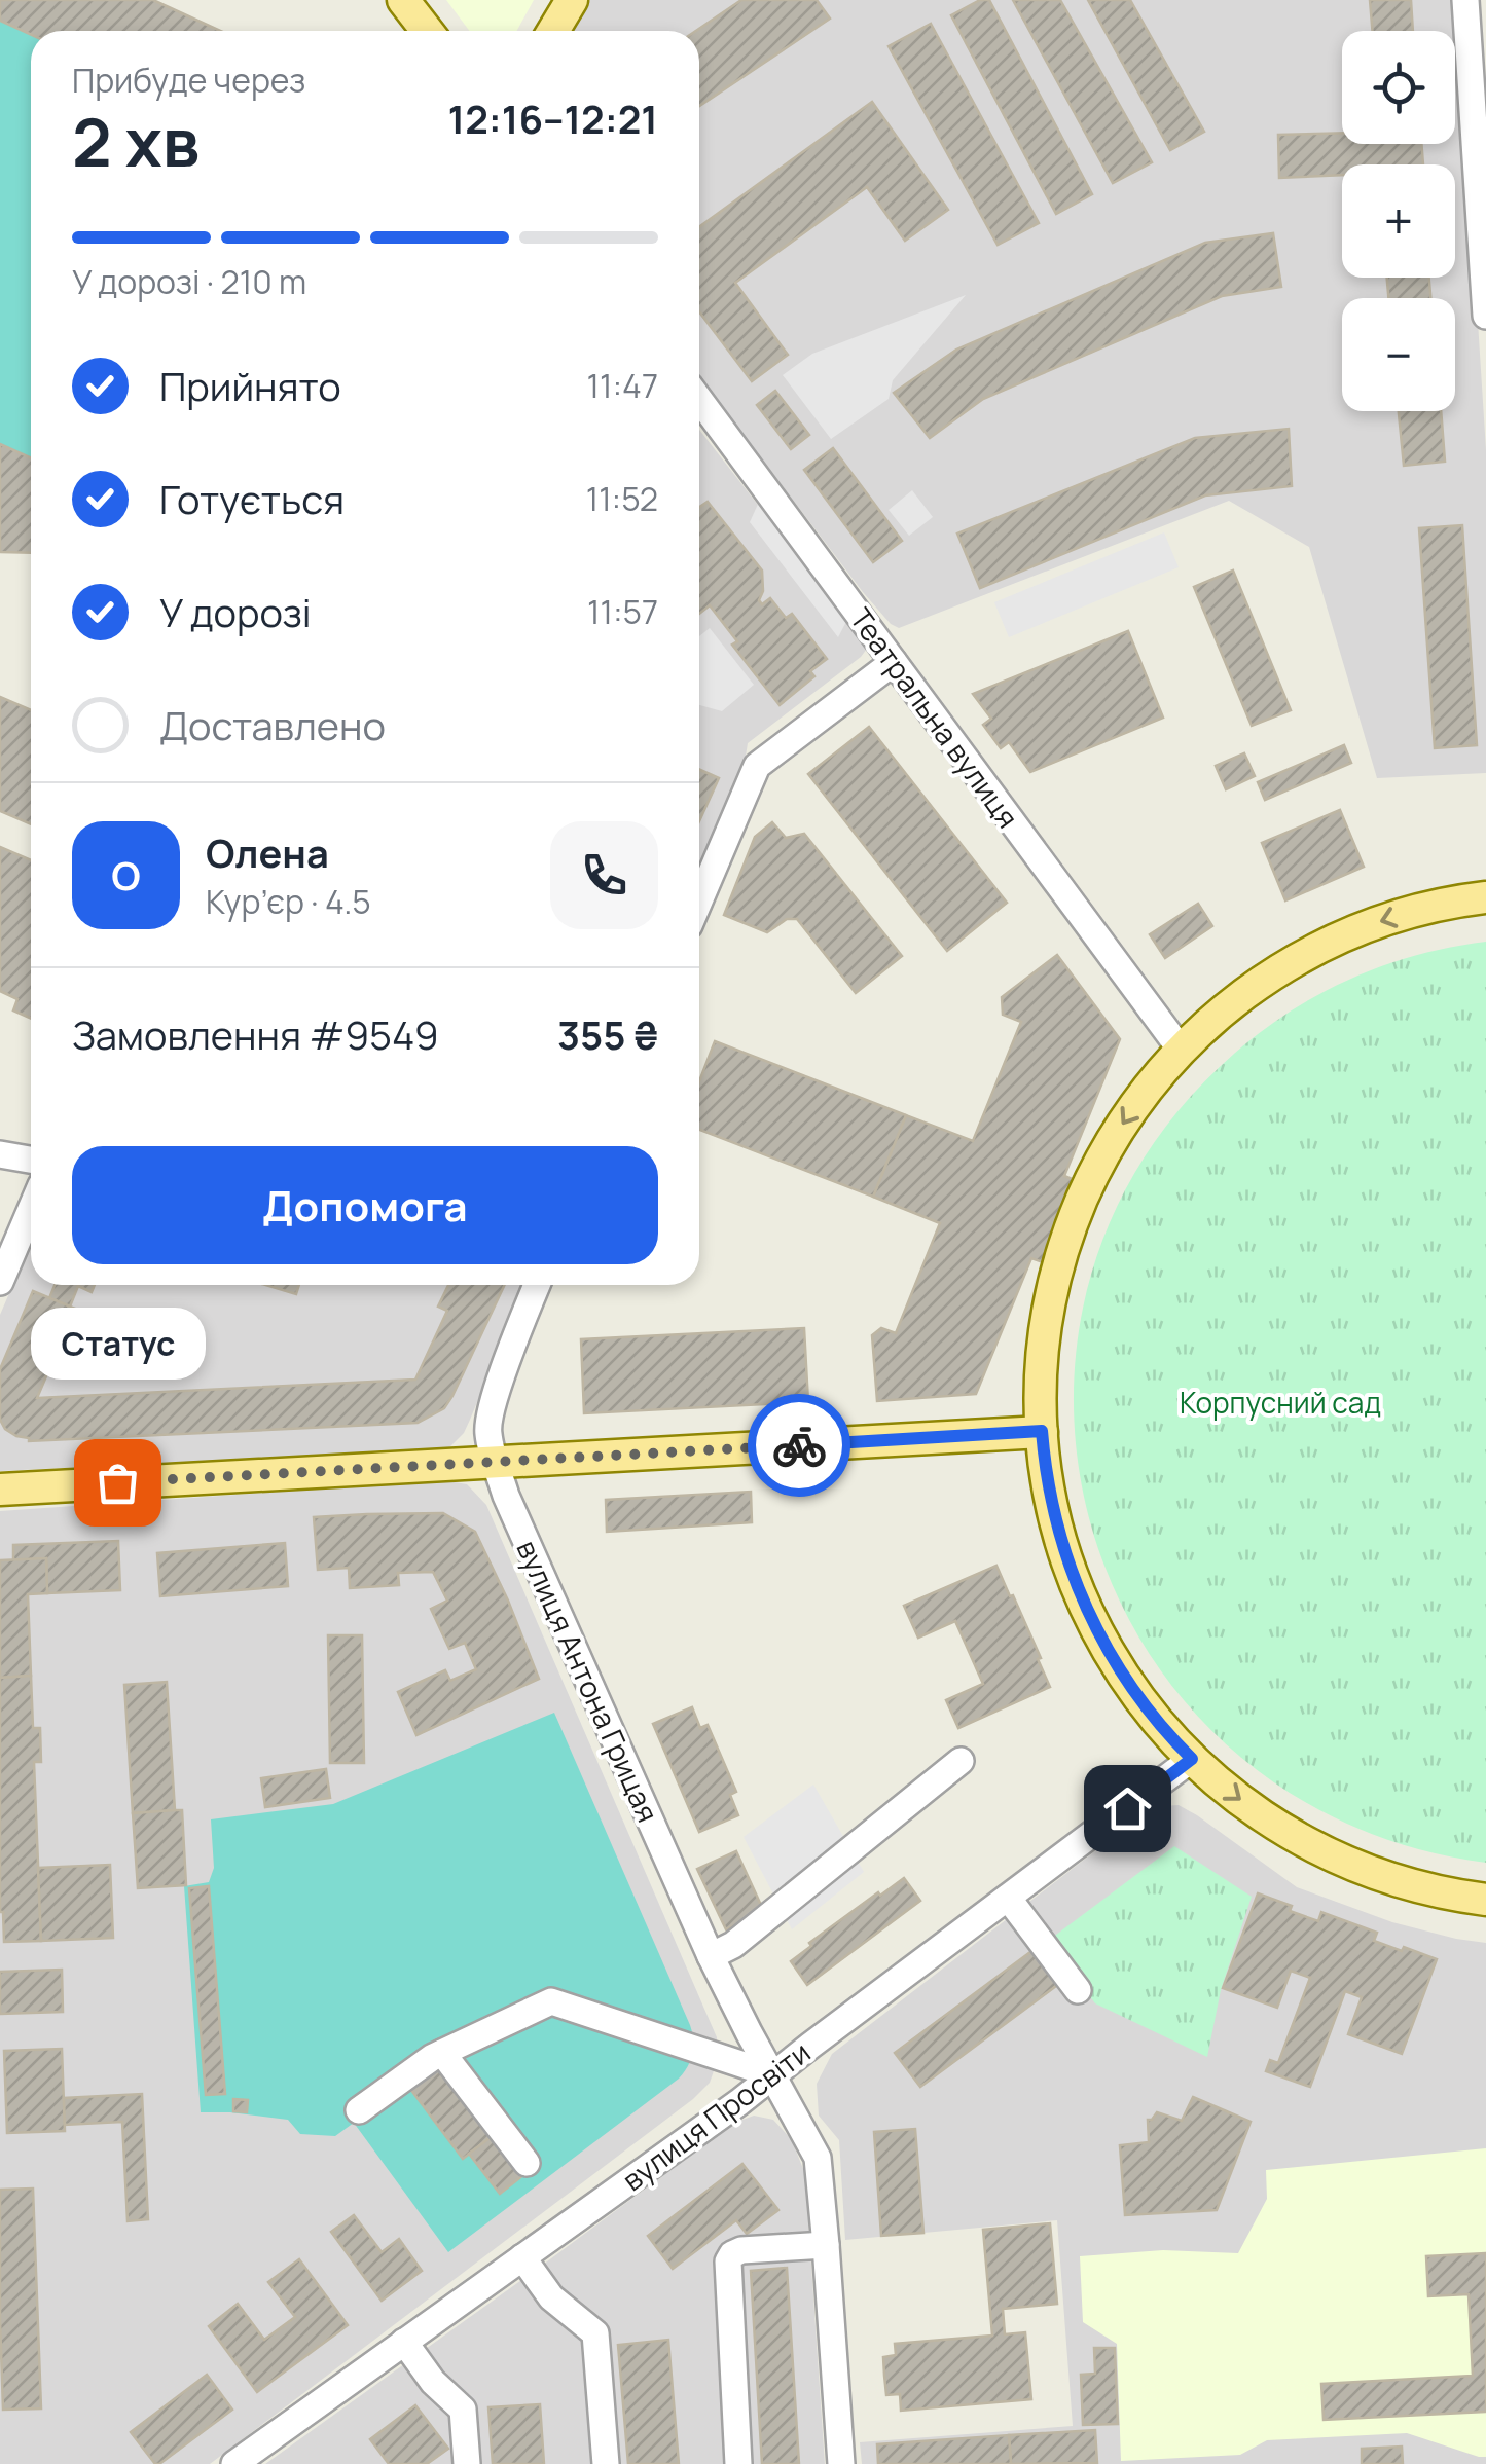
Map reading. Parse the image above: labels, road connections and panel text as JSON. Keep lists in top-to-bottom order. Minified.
{"streets":{"street":["Театральна вулиця","вулиця Антона Грицая","вулиця Просвіти"]},"crossings":[["вулиця Антона Грицая","вулиця Просвіти"]],"parks":["Корпусний сад"],"places":["Статус"],"page":{"map_buttons":["+","−"],"heading":["2 хв","Прибуде через","12:16–12:21"],"panel":["Олена","Кур’єр · 4.5","Замовлення #9549","355 ₴"],"bar":"У дорозі · 210 m","list":[["Прийнято","11:47"],["Готується","11:52"],["У дорозі","11:57"],"Доставлено"],"round":"О","buttons":"Допомога","bubble":"Статус"}}
